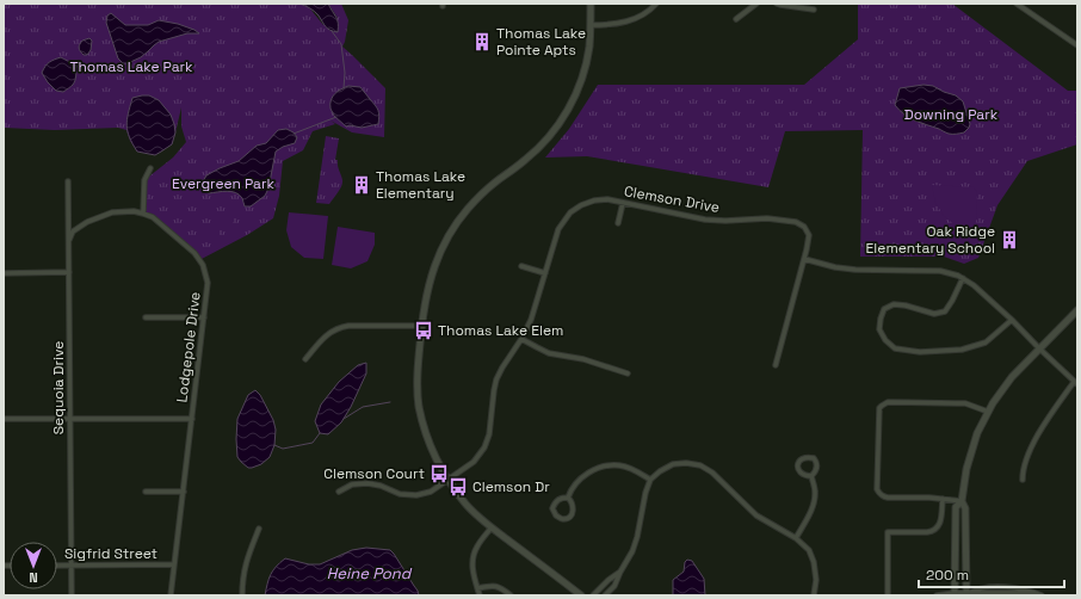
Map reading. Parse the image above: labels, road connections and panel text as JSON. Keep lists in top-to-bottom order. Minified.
{"streets":{"street":["Clemson Drive","Lodgepole Drive","Sequoia Drive","Sigfrid Street"]},"crossings":[["Lodgepole Drive","Sequoia Drive"],["Lodgepole Drive","Sigfrid Street"],["Sequoia Drive","Sigfrid Street"]],"water":["Heine Pond"],"parks":["Thomas Lake Park","Downing Park","Evergreen Park"],"places":{"building":["Thomas Lake Pointe Apts","Thomas Lake Elementary","Oak Ridge Elementary School"],"bus stop":["Thomas Lake Elem","Clemson Court","Clemson Dr"]},"scale_bar":"200 m","north":"bottom"}
